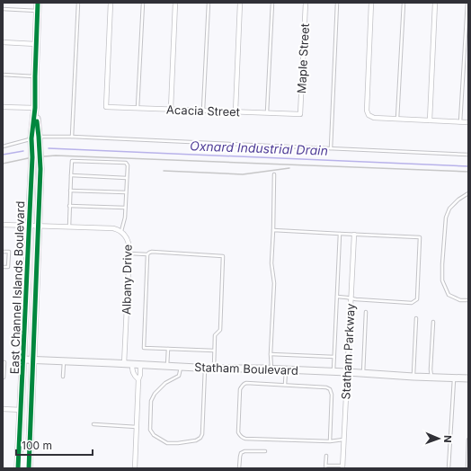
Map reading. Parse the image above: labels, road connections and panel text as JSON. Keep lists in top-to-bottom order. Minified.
{"streets":{"main road":["East Channel Islands Boulevard","Statham Boulevard"],"street":["Maple Street","Acacia Street","Albany Drive","Statham Parkway"]},"crossings":[["Maple Street","Acacia Street"],["Albany Drive","East Channel Islands Boulevard"],["Albany Drive","Statham Boulevard"],["East Channel Islands Boulevard","Statham Boulevard"],["Statham Parkway","Statham Boulevard"]],"water":["Oxnard Industrial Drain"],"scale_bar":"100 m","north":"right"}
